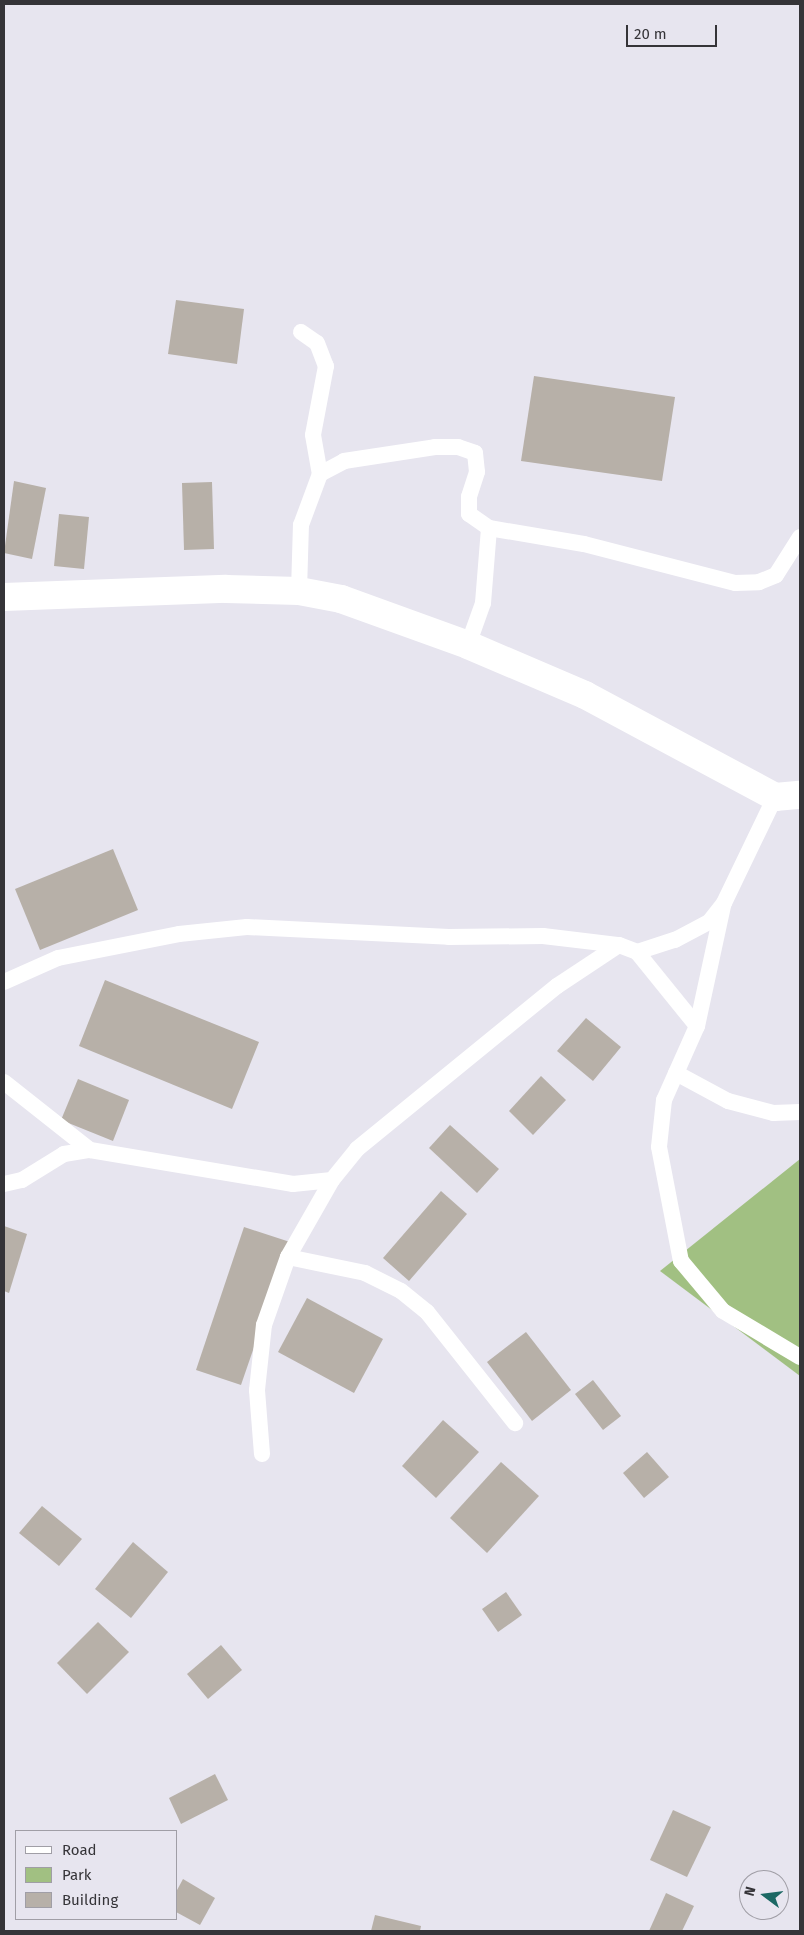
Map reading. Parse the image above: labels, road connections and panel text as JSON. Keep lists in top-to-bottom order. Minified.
{"legend":["Road","Park","Building"],"scale_bar":"20 m","north":"left"}
